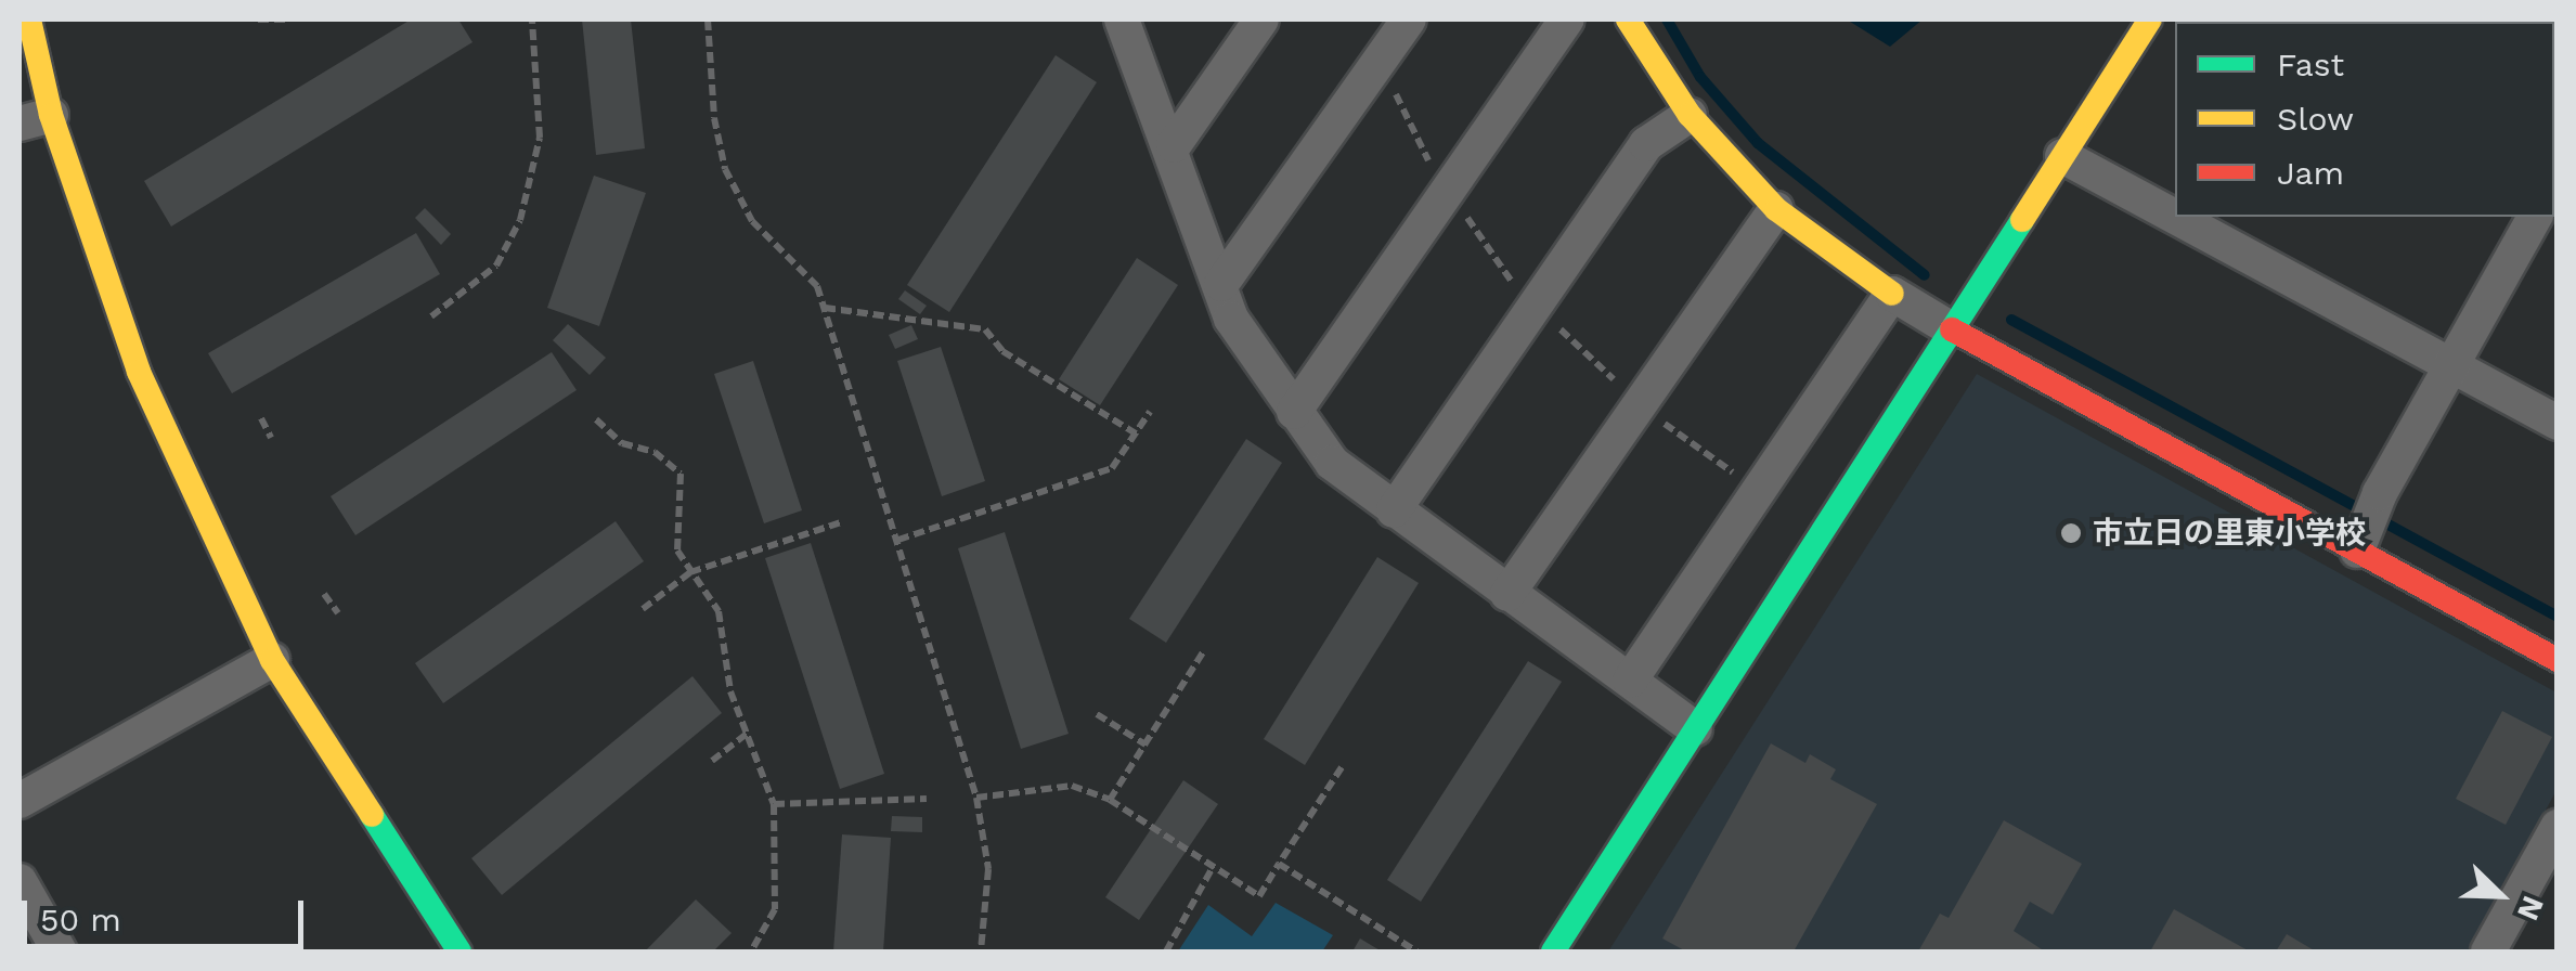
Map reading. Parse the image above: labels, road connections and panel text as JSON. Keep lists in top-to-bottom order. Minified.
{"places":["市立日の里東小学校"],"legend":["Fast","Slow","Jam"],"scale_bar":"50 m","north":"bottom right"}
